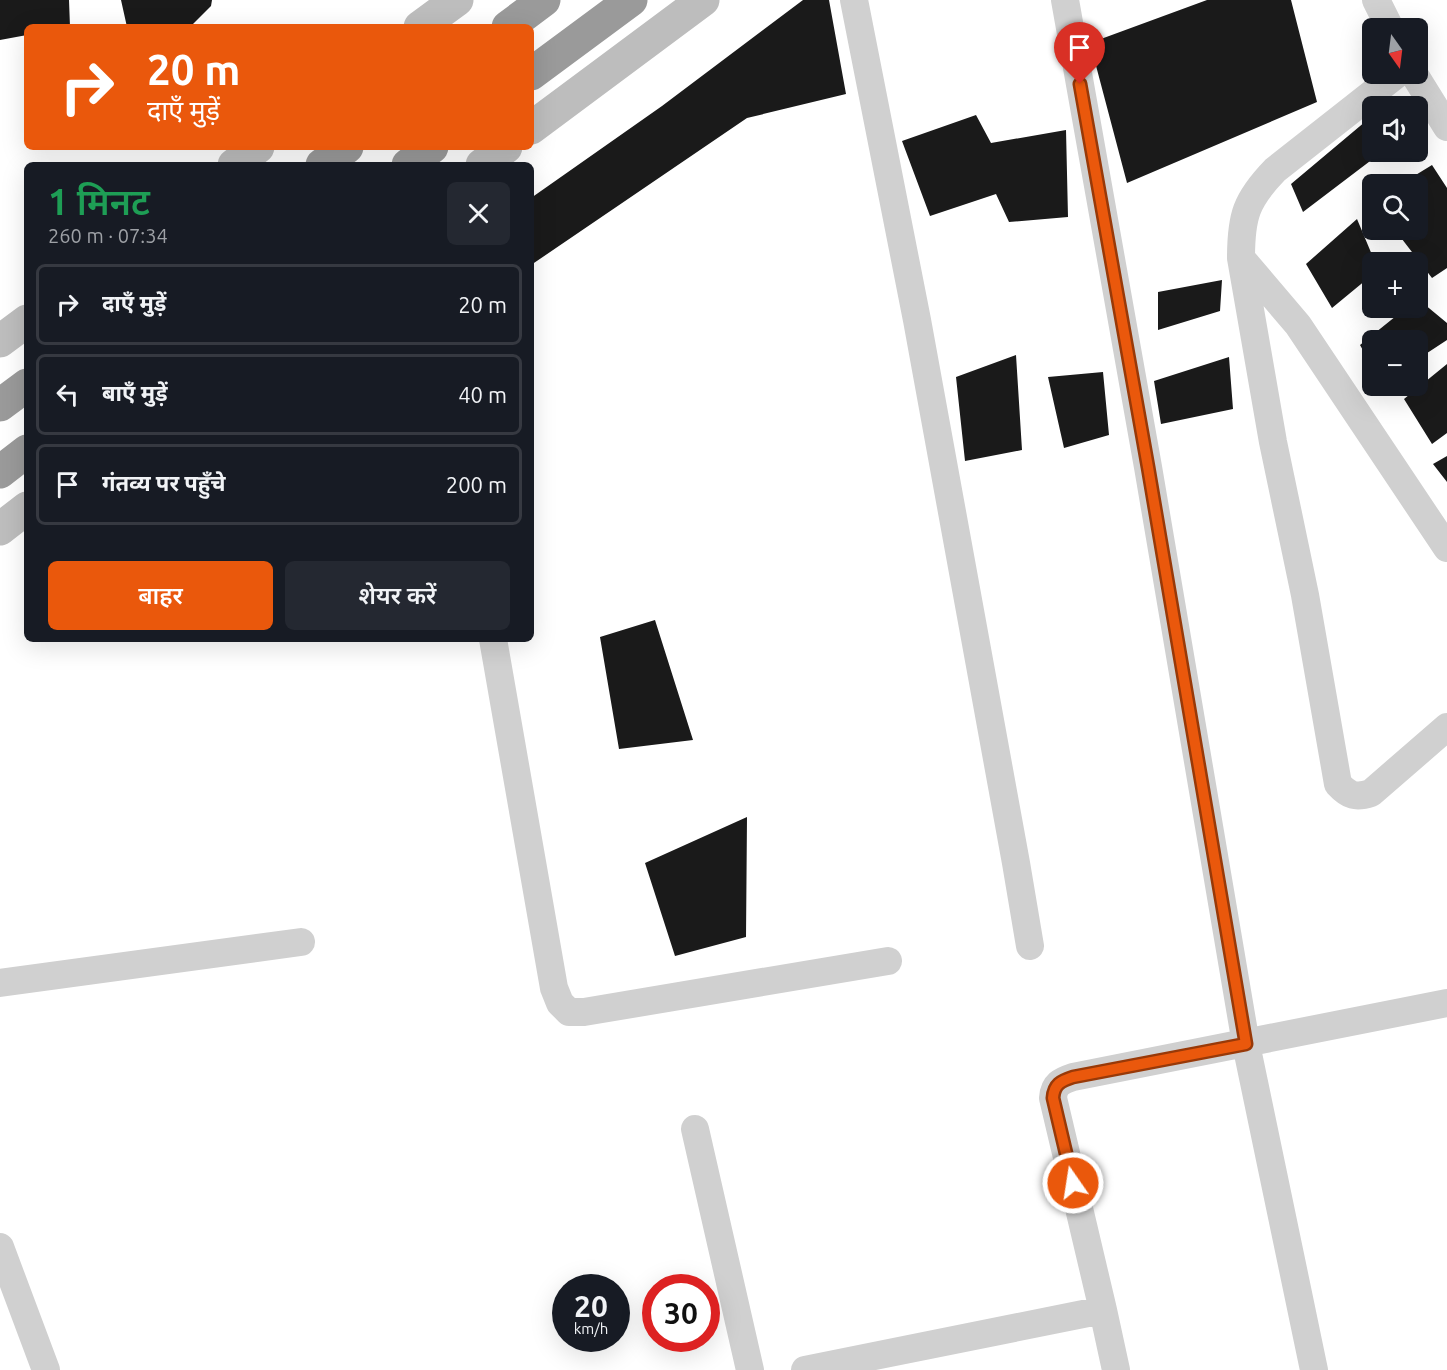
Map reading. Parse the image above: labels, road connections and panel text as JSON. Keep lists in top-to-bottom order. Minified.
{"north":"bottom","page":{"map_buttons":["+","−"],"turn":["20 m","दाएँ मुड़ें"],"heading":["1 मिनट","260 m · 07:34"],"list":[{"name":"दाएँ मुड़ें","value":"20 m"},{"name":"बाएँ मुड़ें","value":"40 m"},{"name":"गंतव्य पर पहुँचे","value":"200 m"}],"buttons":["बाहर","शेयर करें"],"speed":"20 km/h","limit":"30"}}
